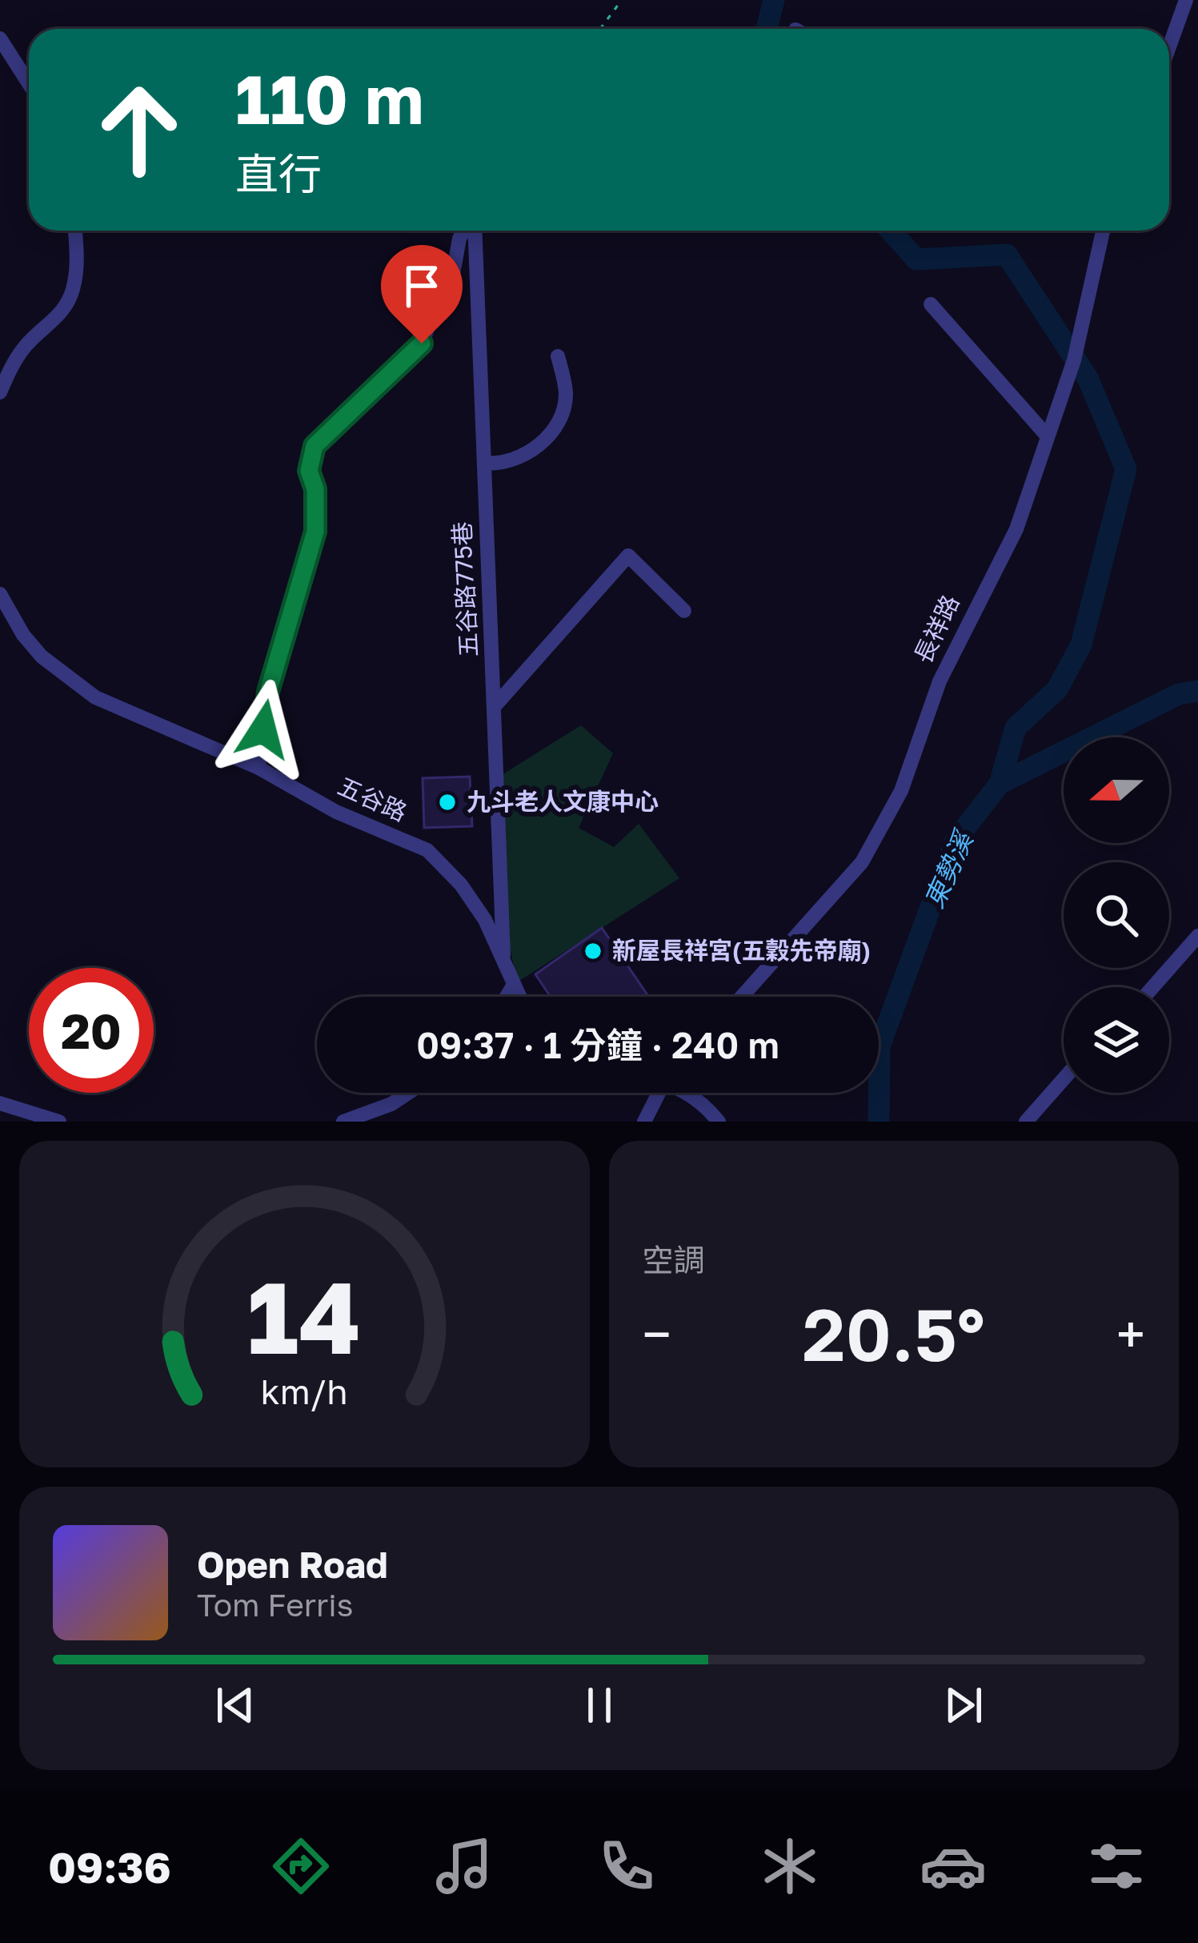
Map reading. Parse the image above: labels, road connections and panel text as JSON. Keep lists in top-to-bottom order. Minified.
{"streets":{"street":["五谷路775巷","長祥路","五谷路"]},"crossings":[["五谷路775巷","五谷路"]],"water":["東勢溪"],"places":["九斗老人文康中心","新屋長祥宮(五穀先帝廟)"],"north":"left","page":{"turn":["110 m","直行"],"limit":"20","trip":"09:37 · 1 分鐘 · 240 m","tile":"空調","heat":["−","20.5°","+"],"song":["Open Road","Tom Ferris"],"tabs":"09:36","gauge":["14","km/h"]}}
